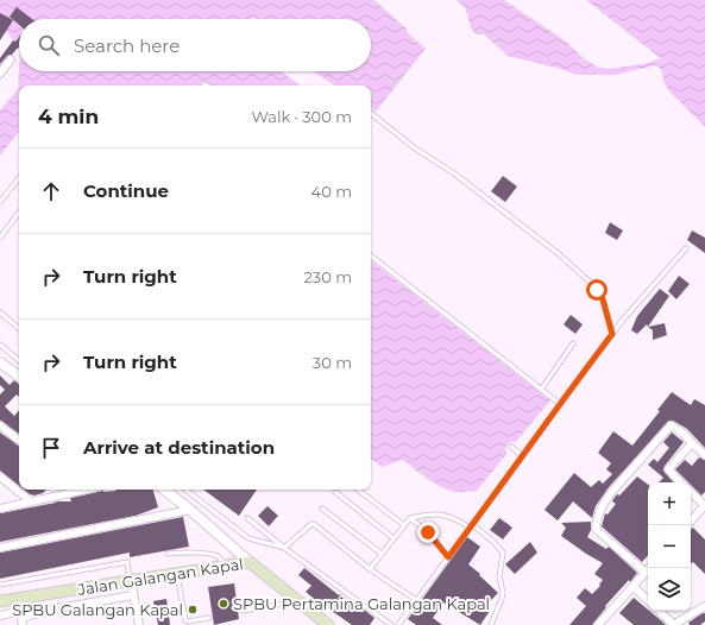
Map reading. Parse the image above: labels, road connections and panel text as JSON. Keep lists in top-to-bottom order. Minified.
{"streets":{"main road":["Jalan Galangan Kapal"]},"places":["SPBU Pertamina Galangan Kapal","SPBU Galangan Kapal"],"page":{"search":"Search here","heading":["4 min","Walk · 300 m"],"list":[["Continue","40 m"],["Turn right","230 m"],["Turn right","30 m"],"Arrive at destination"],"map_buttons":["+","−"]}}
